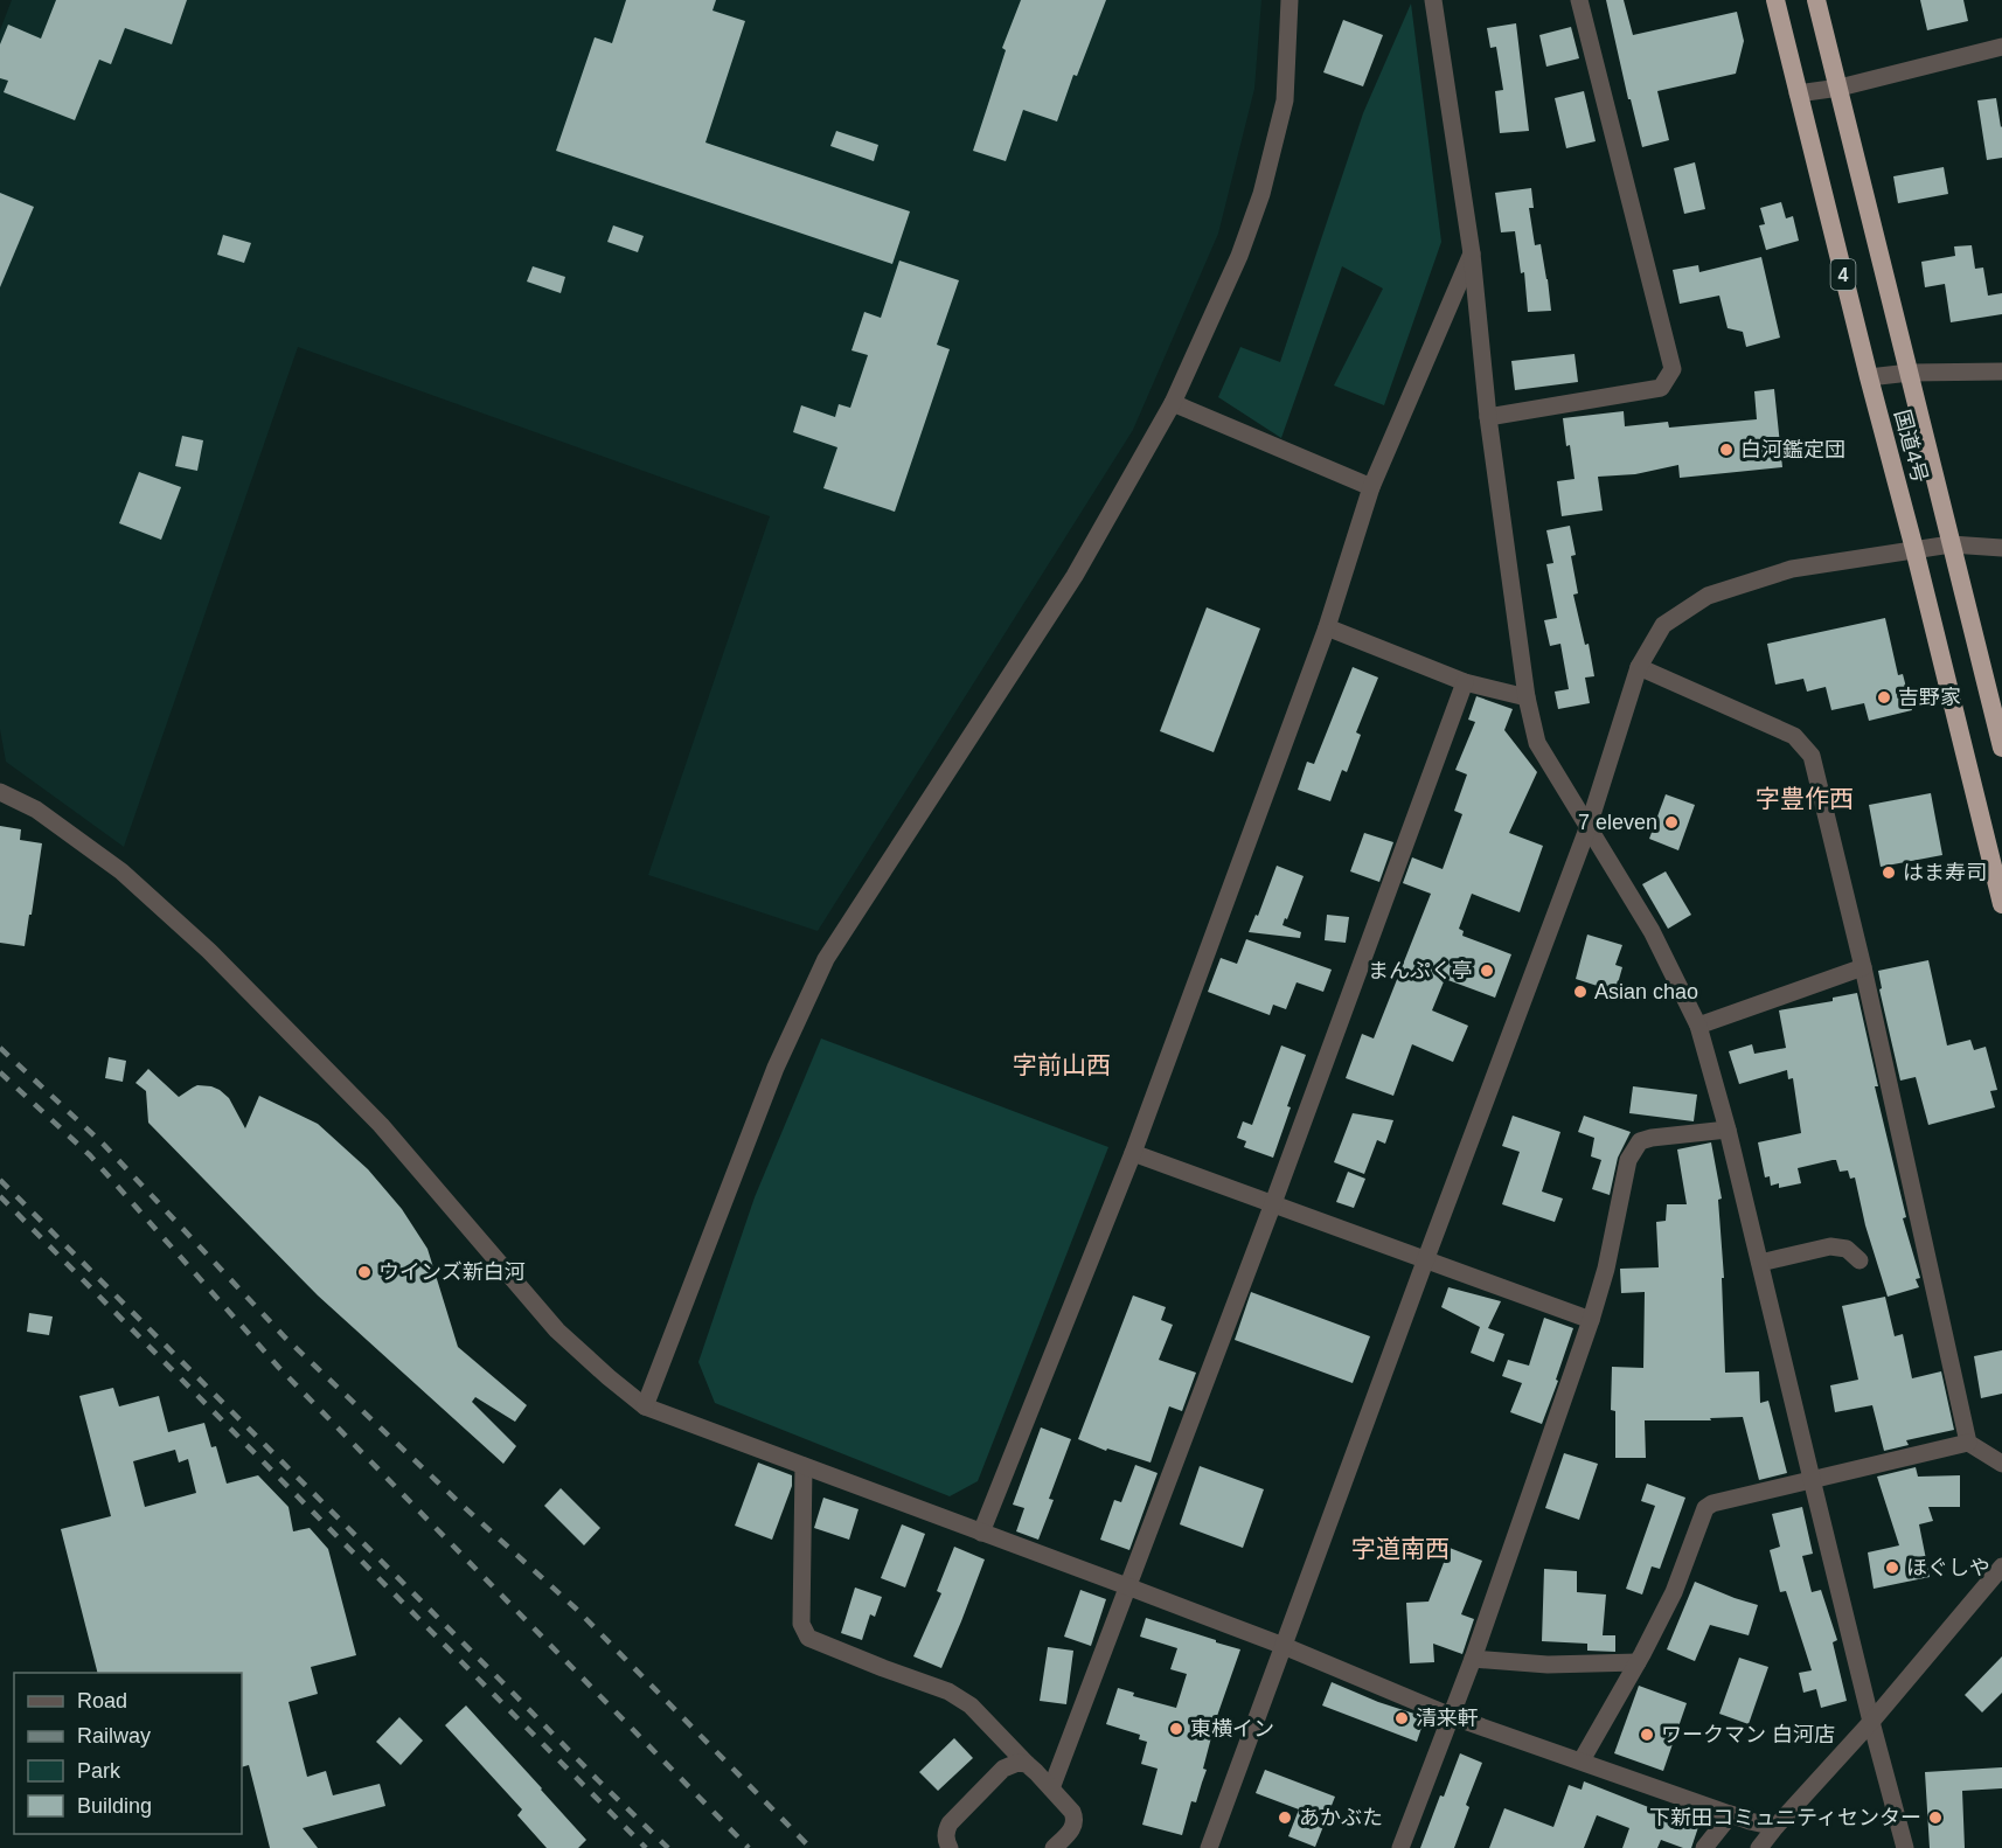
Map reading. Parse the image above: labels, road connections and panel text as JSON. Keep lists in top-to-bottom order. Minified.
{"streets":{"highway":["4","国道4号"]},"districts":["字豊作西","字前山西","字道南西"],"places":["白河鑑定団","吉野家","7 eleven","はま寿司","まんぷく亭","Asian chao","ウインズ新白河","ほぐしや","清来軒","東横イン","ワークマン 白河店","あかぶた","下新田コミュニティセンター"],"legend":["Road","Railway","Park","Building"]}
